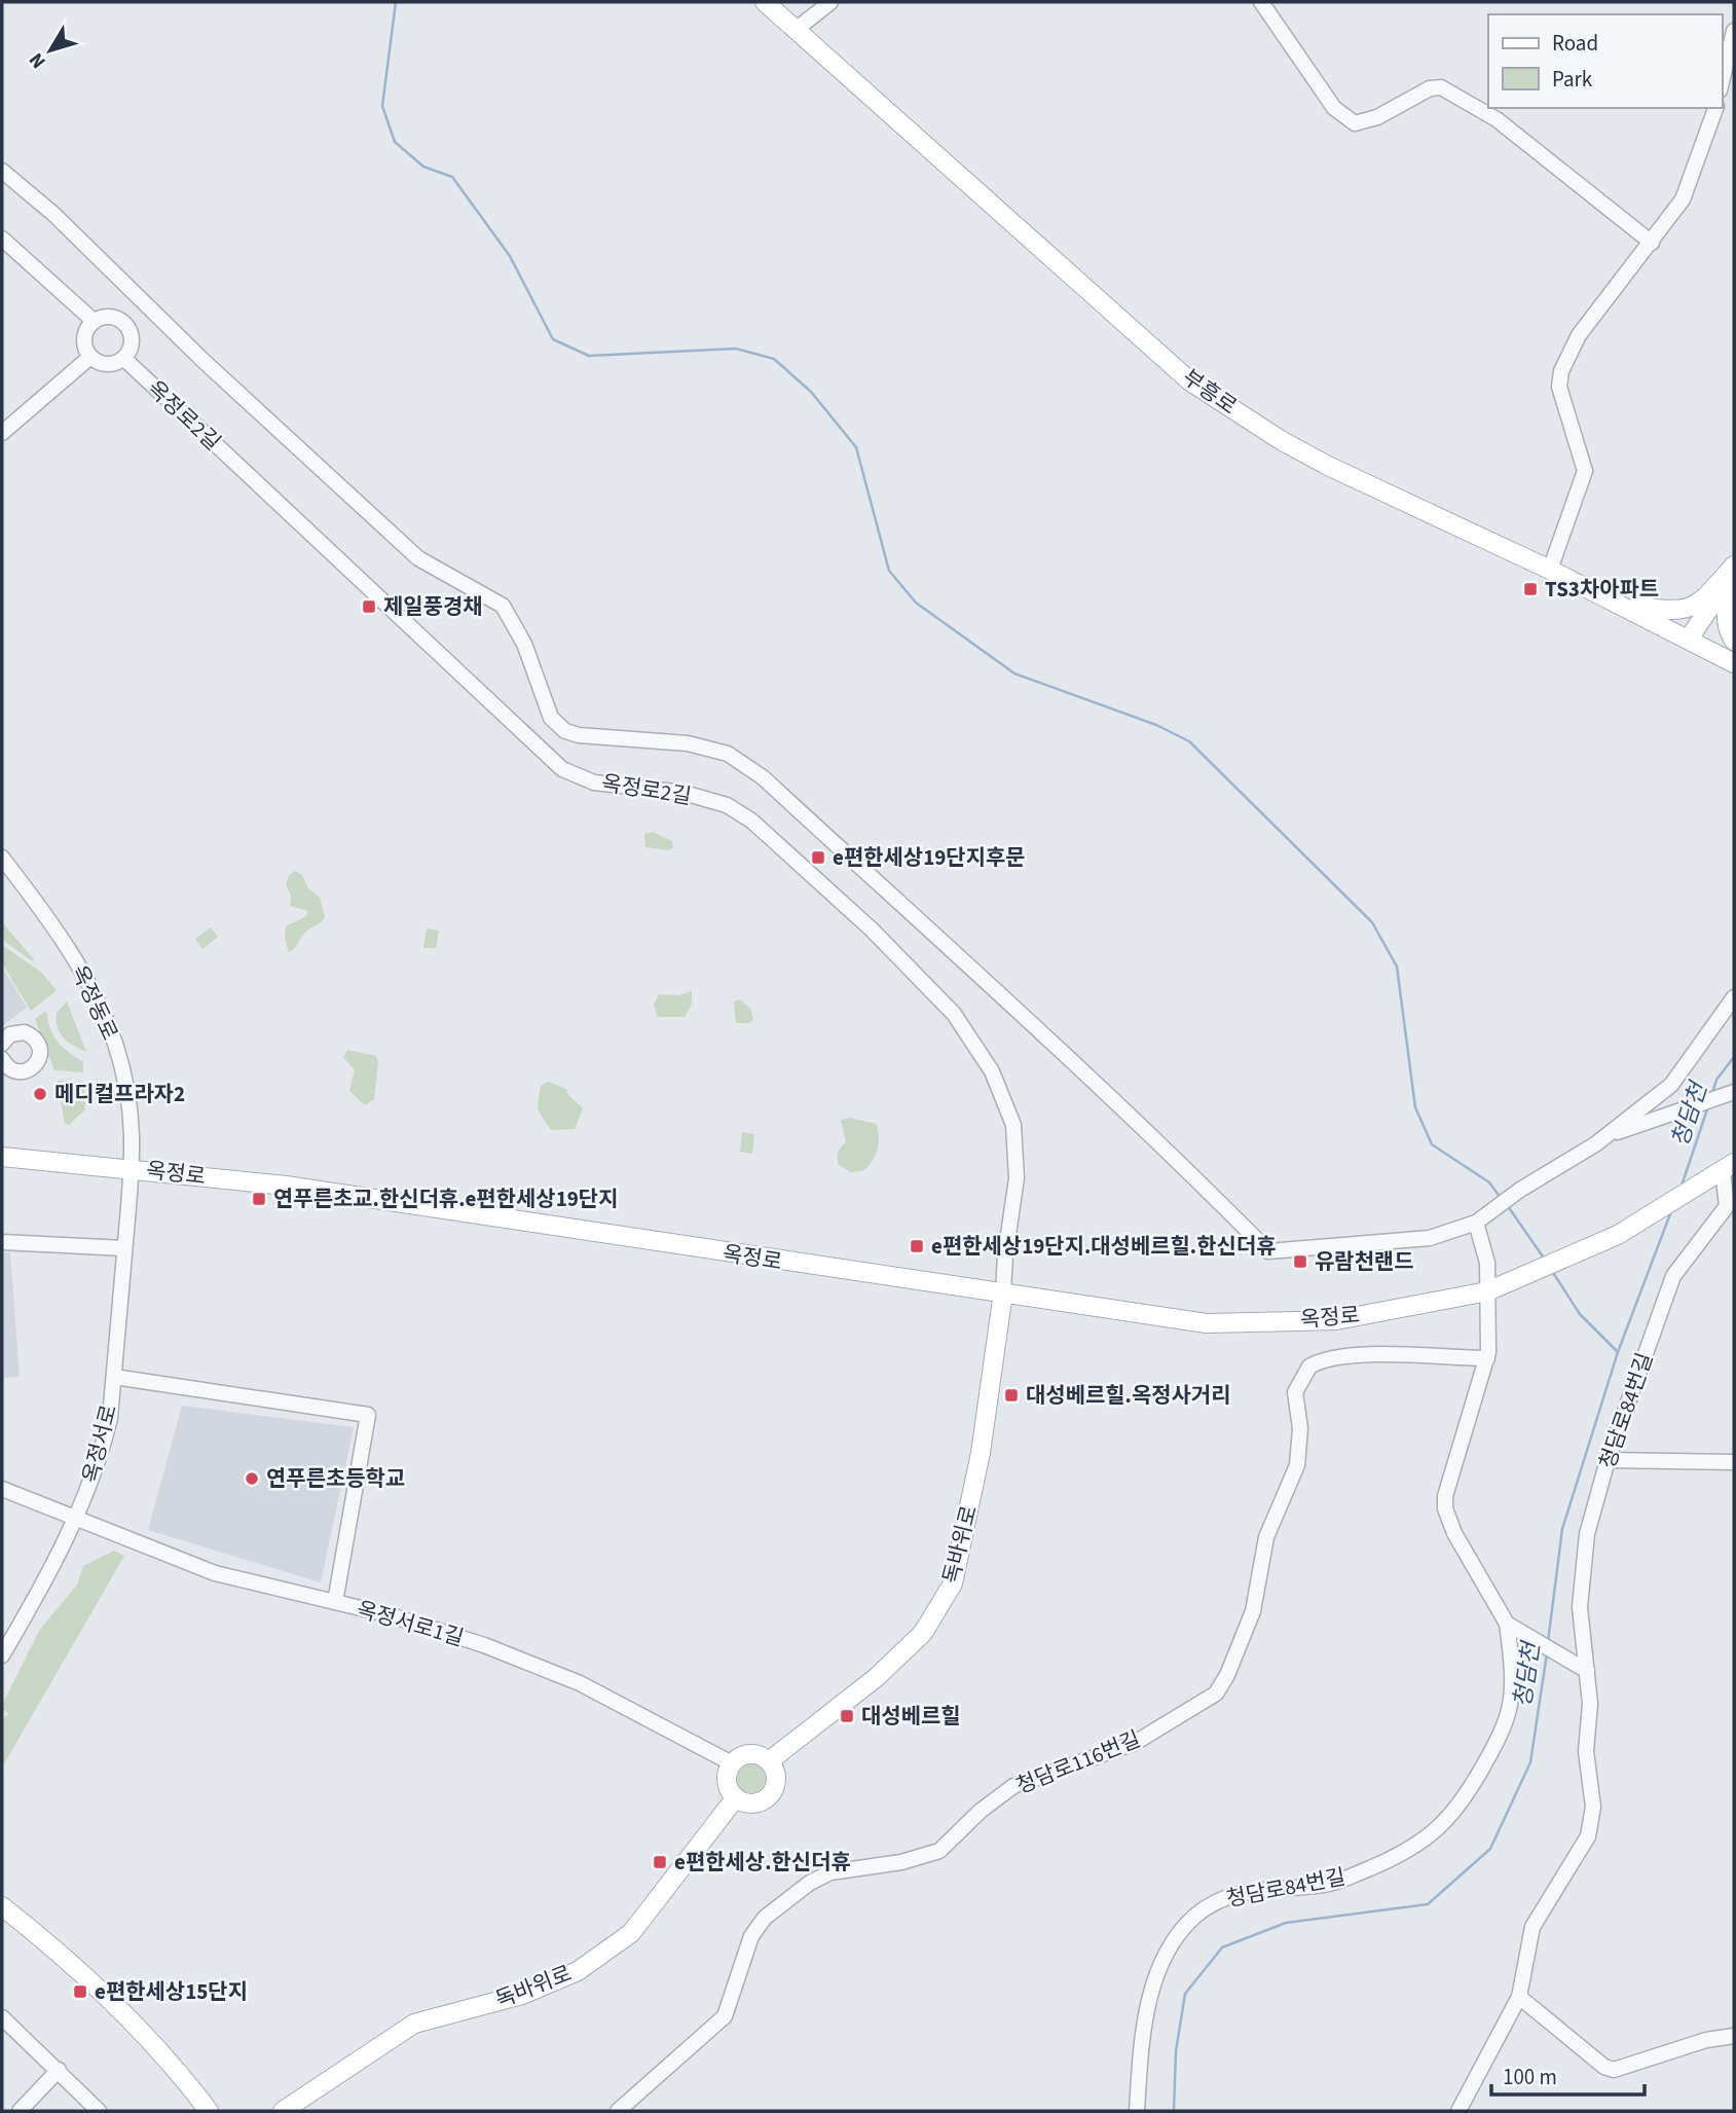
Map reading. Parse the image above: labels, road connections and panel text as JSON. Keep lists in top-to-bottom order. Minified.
{"streets":{"main road":["부흥로","옥정로","독바위로"],"street":["옥정로2길","옥정동로","청담로84번길","옥정서로","옥정서로1길","청담로116번길"]},"crossings":[["옥정로2길","옥정로"],["옥정로2길","독바위로"],["옥정동로","옥정로"],["옥정동로","옥정서로"],["옥정로","청담로84번길"],["옥정로","옥정서로"],["옥정로","독바위로"],["청담로84번길","청담로116번길"],["옥정서로","옥정서로1길"],["독바위로","옥정서로1길"]],"water":["청담천"],"places":{"transit":["TS3차아파트","제일풍경채","e편한세상19단지후문","연푸른초교.한신더휴.e편한세상19단지","e편한세상19단지.대성베르힐.한신더휴","유람천랜드","대성베르힐.옥정사거리","대성베르힐","e편한세상.한신더휴","e편한세상15단지"],"other":["메디컬프라자2","연푸른초등학교"]},"legend":["Road","Park"],"scale_bar":"100 m","north":"bottom left"}
